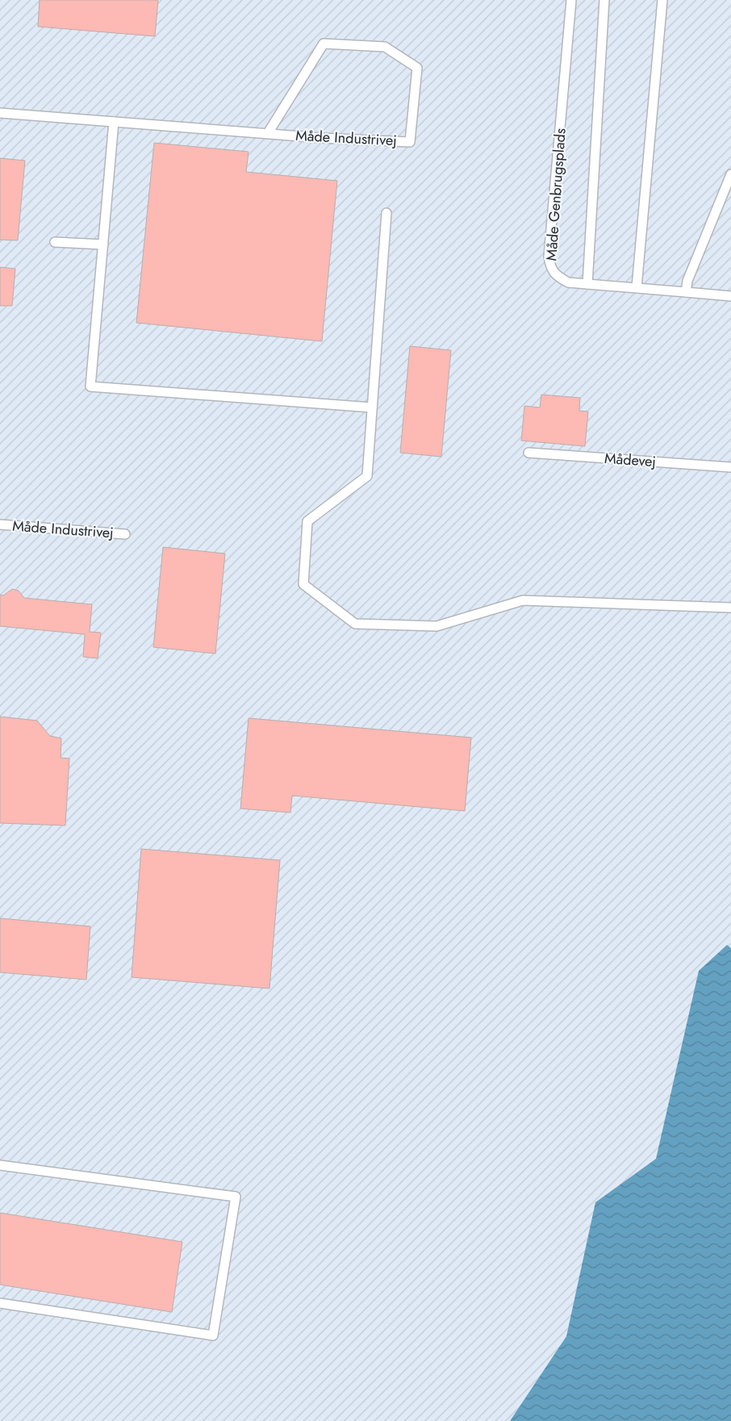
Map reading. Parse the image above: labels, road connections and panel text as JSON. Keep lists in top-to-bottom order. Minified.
{"streets":{"lane":["Måde Industrivej","Måde Genbrugsplads","Mådevej"]}}
